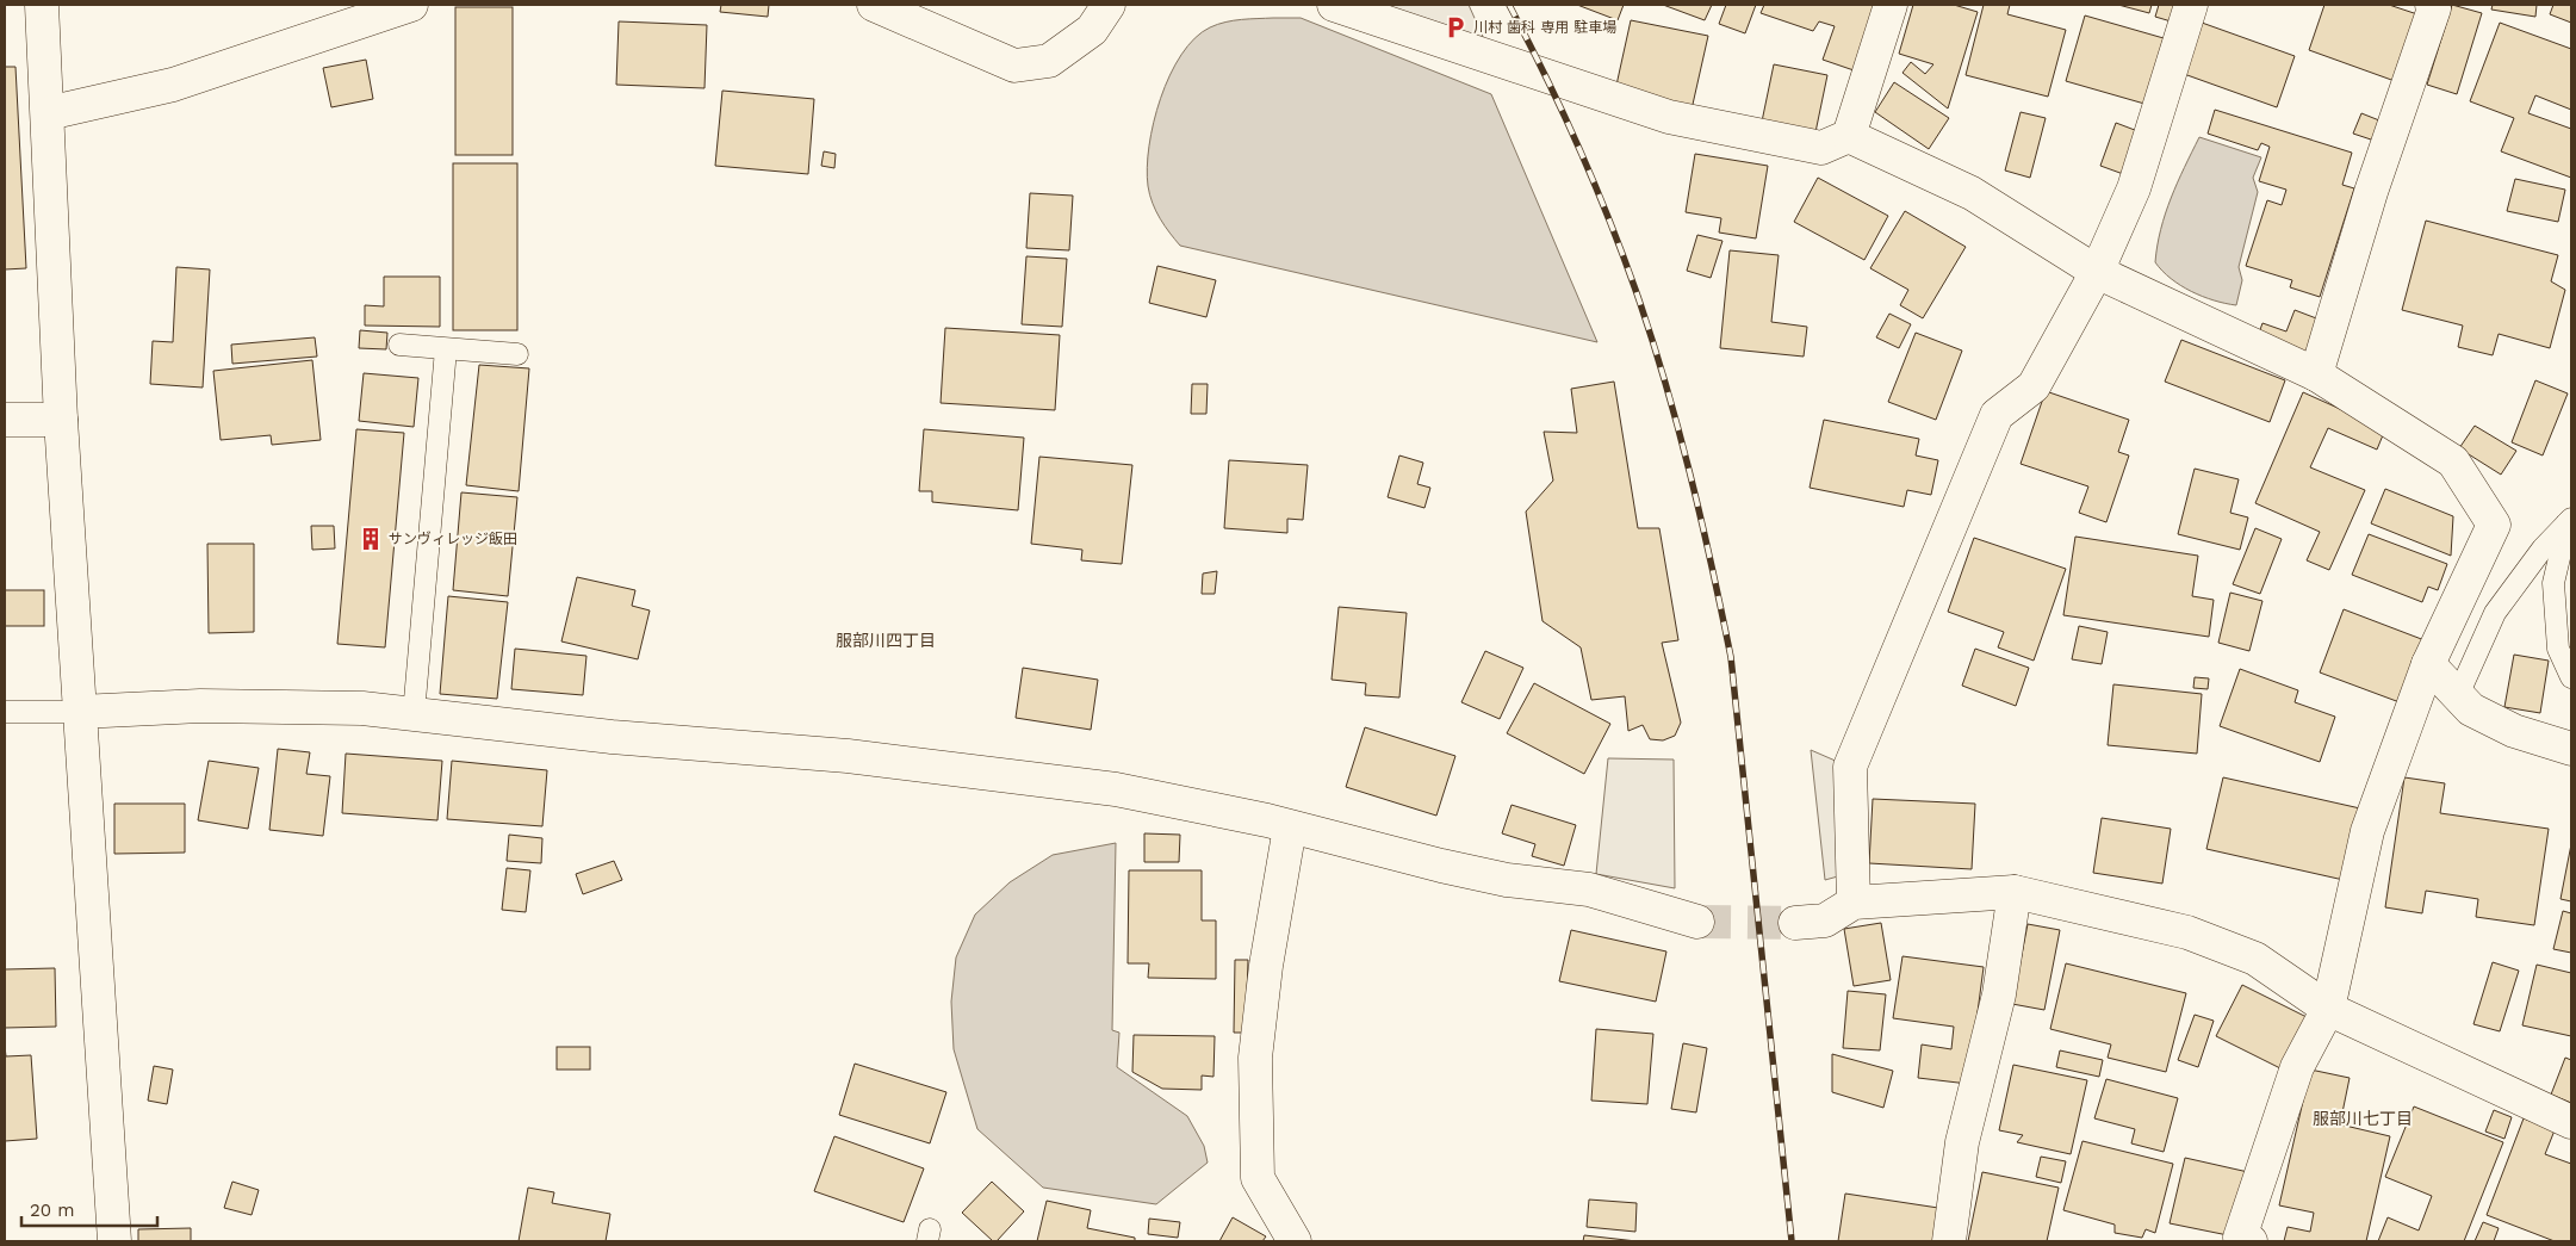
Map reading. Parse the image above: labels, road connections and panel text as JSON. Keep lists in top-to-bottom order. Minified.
{"districts":["服部川四丁目","服部川七丁目"],"places":{"parking":["川村 歯科 専用 駐車場"],"building":["サンヴィレッジ飯田"]},"scale_bar":"20 m"}
